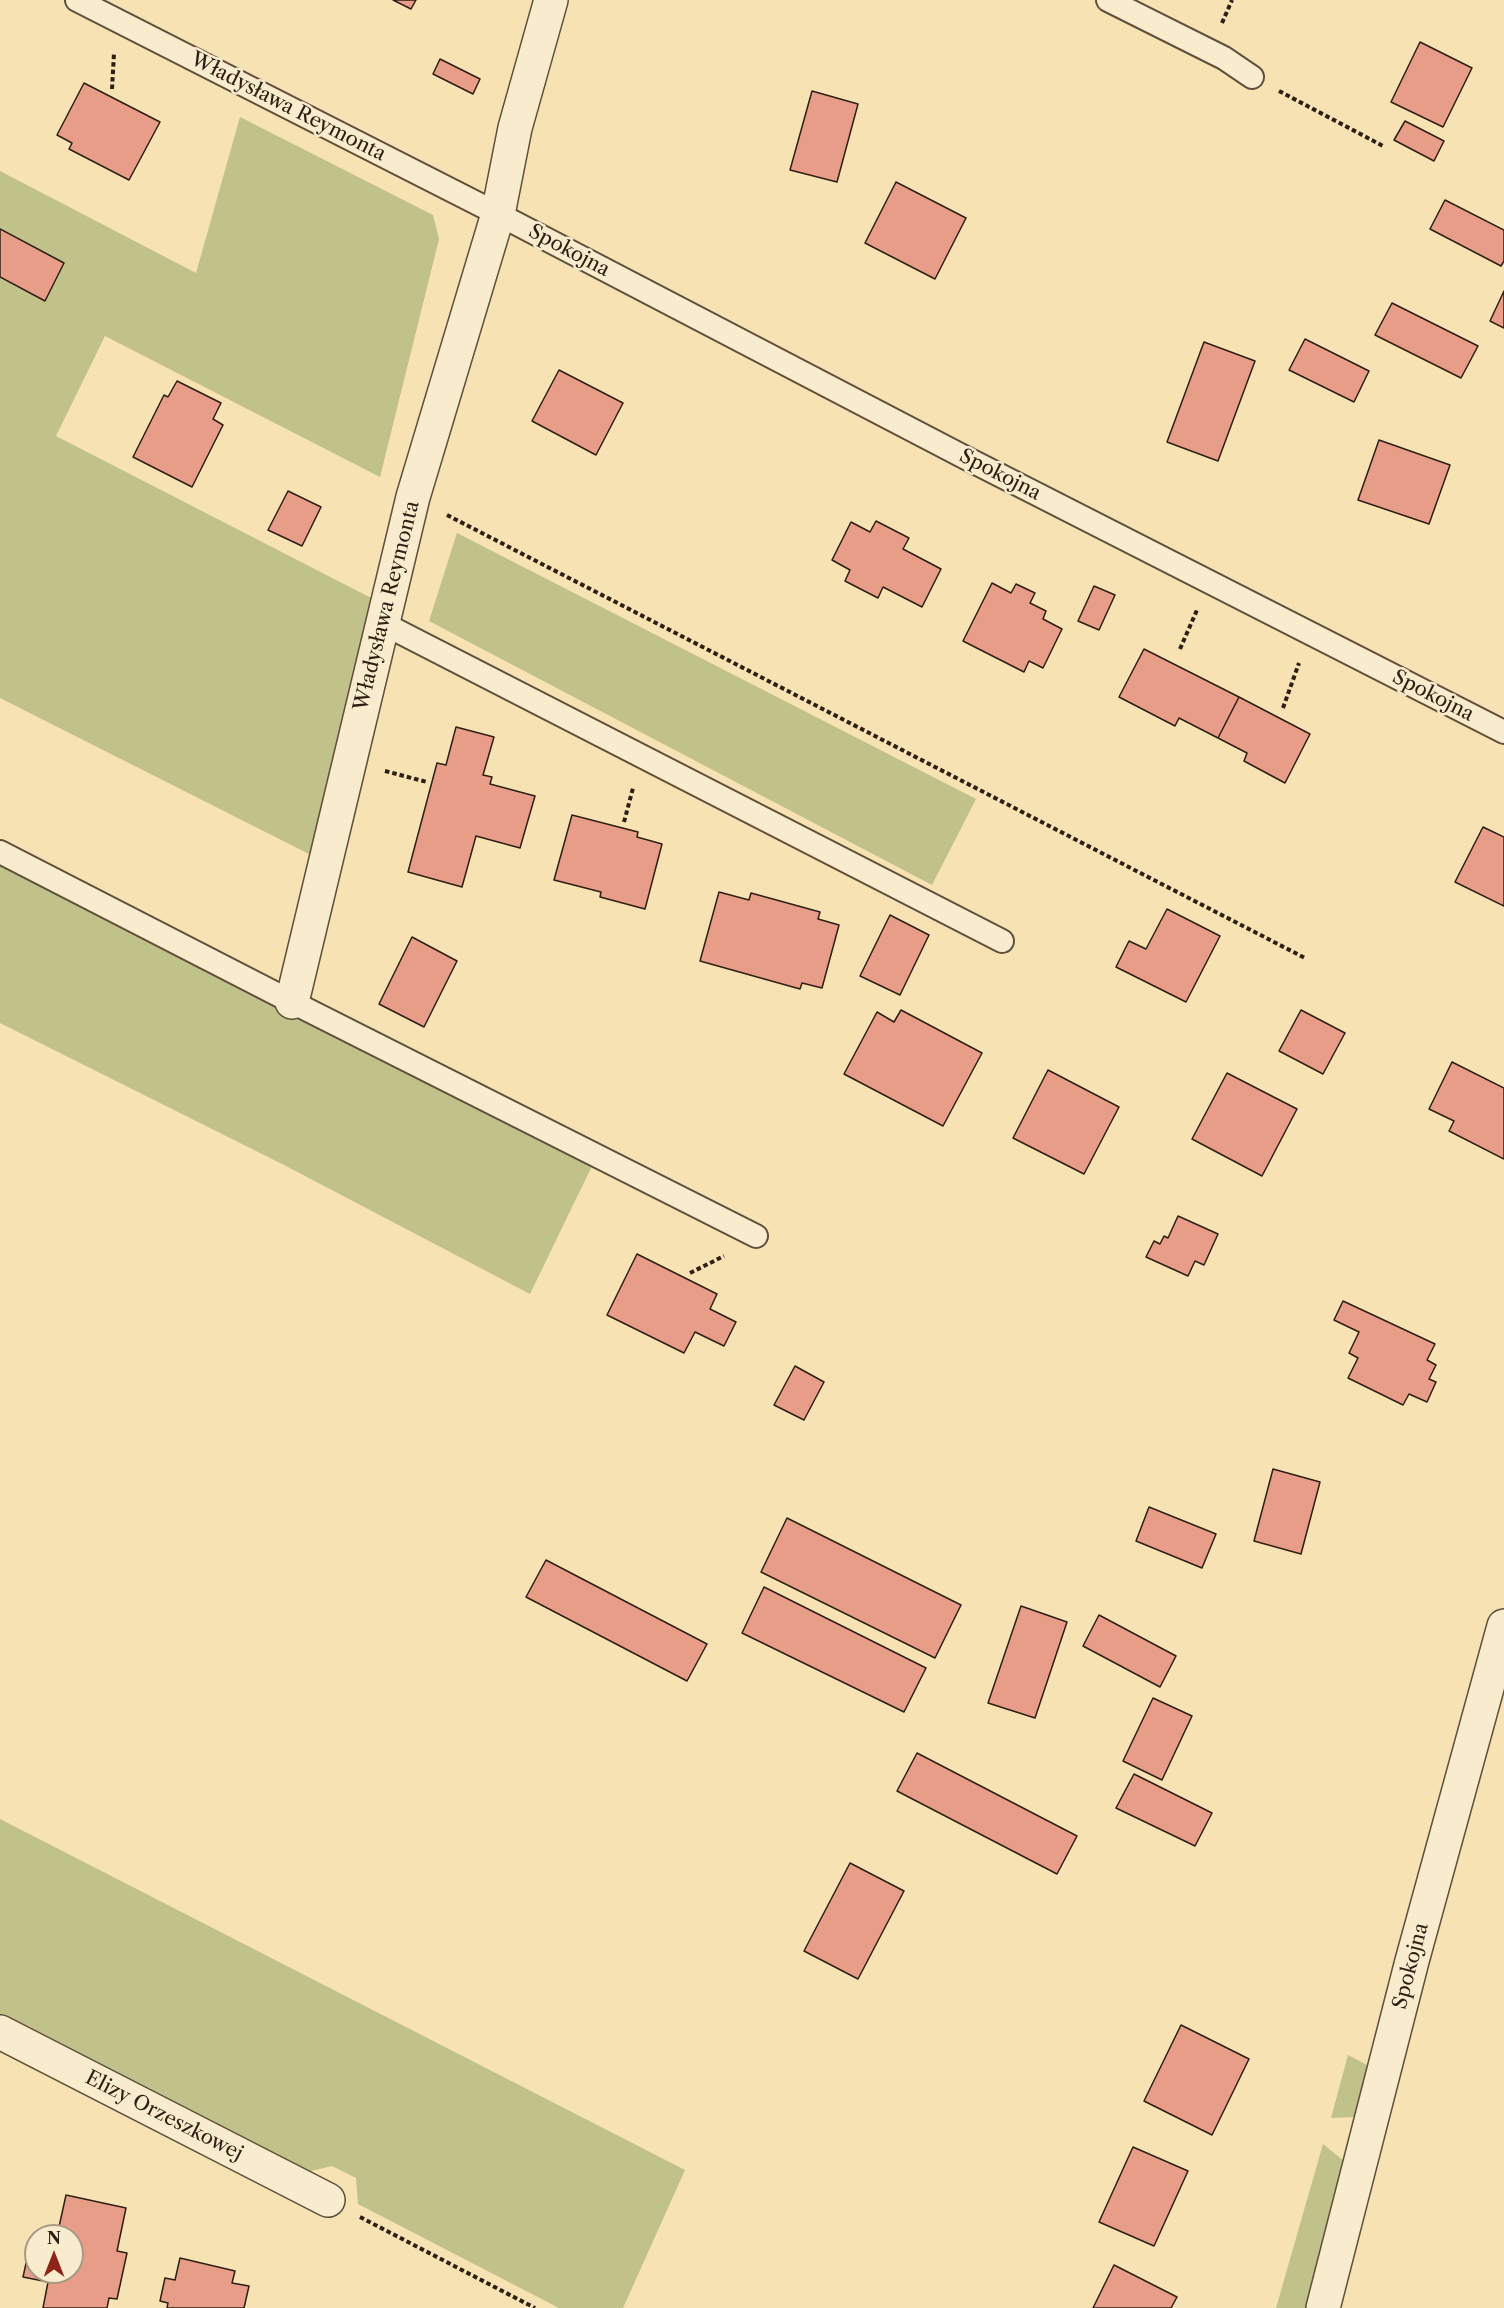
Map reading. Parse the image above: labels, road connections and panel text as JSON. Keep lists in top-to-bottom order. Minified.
{"streets":{"street":["Władysława Reymonta","Spokojna","Elizy Orzeszkowej"]},"crossings":[["Władysława Reymonta","Spokojna"]],"north":"top"}
